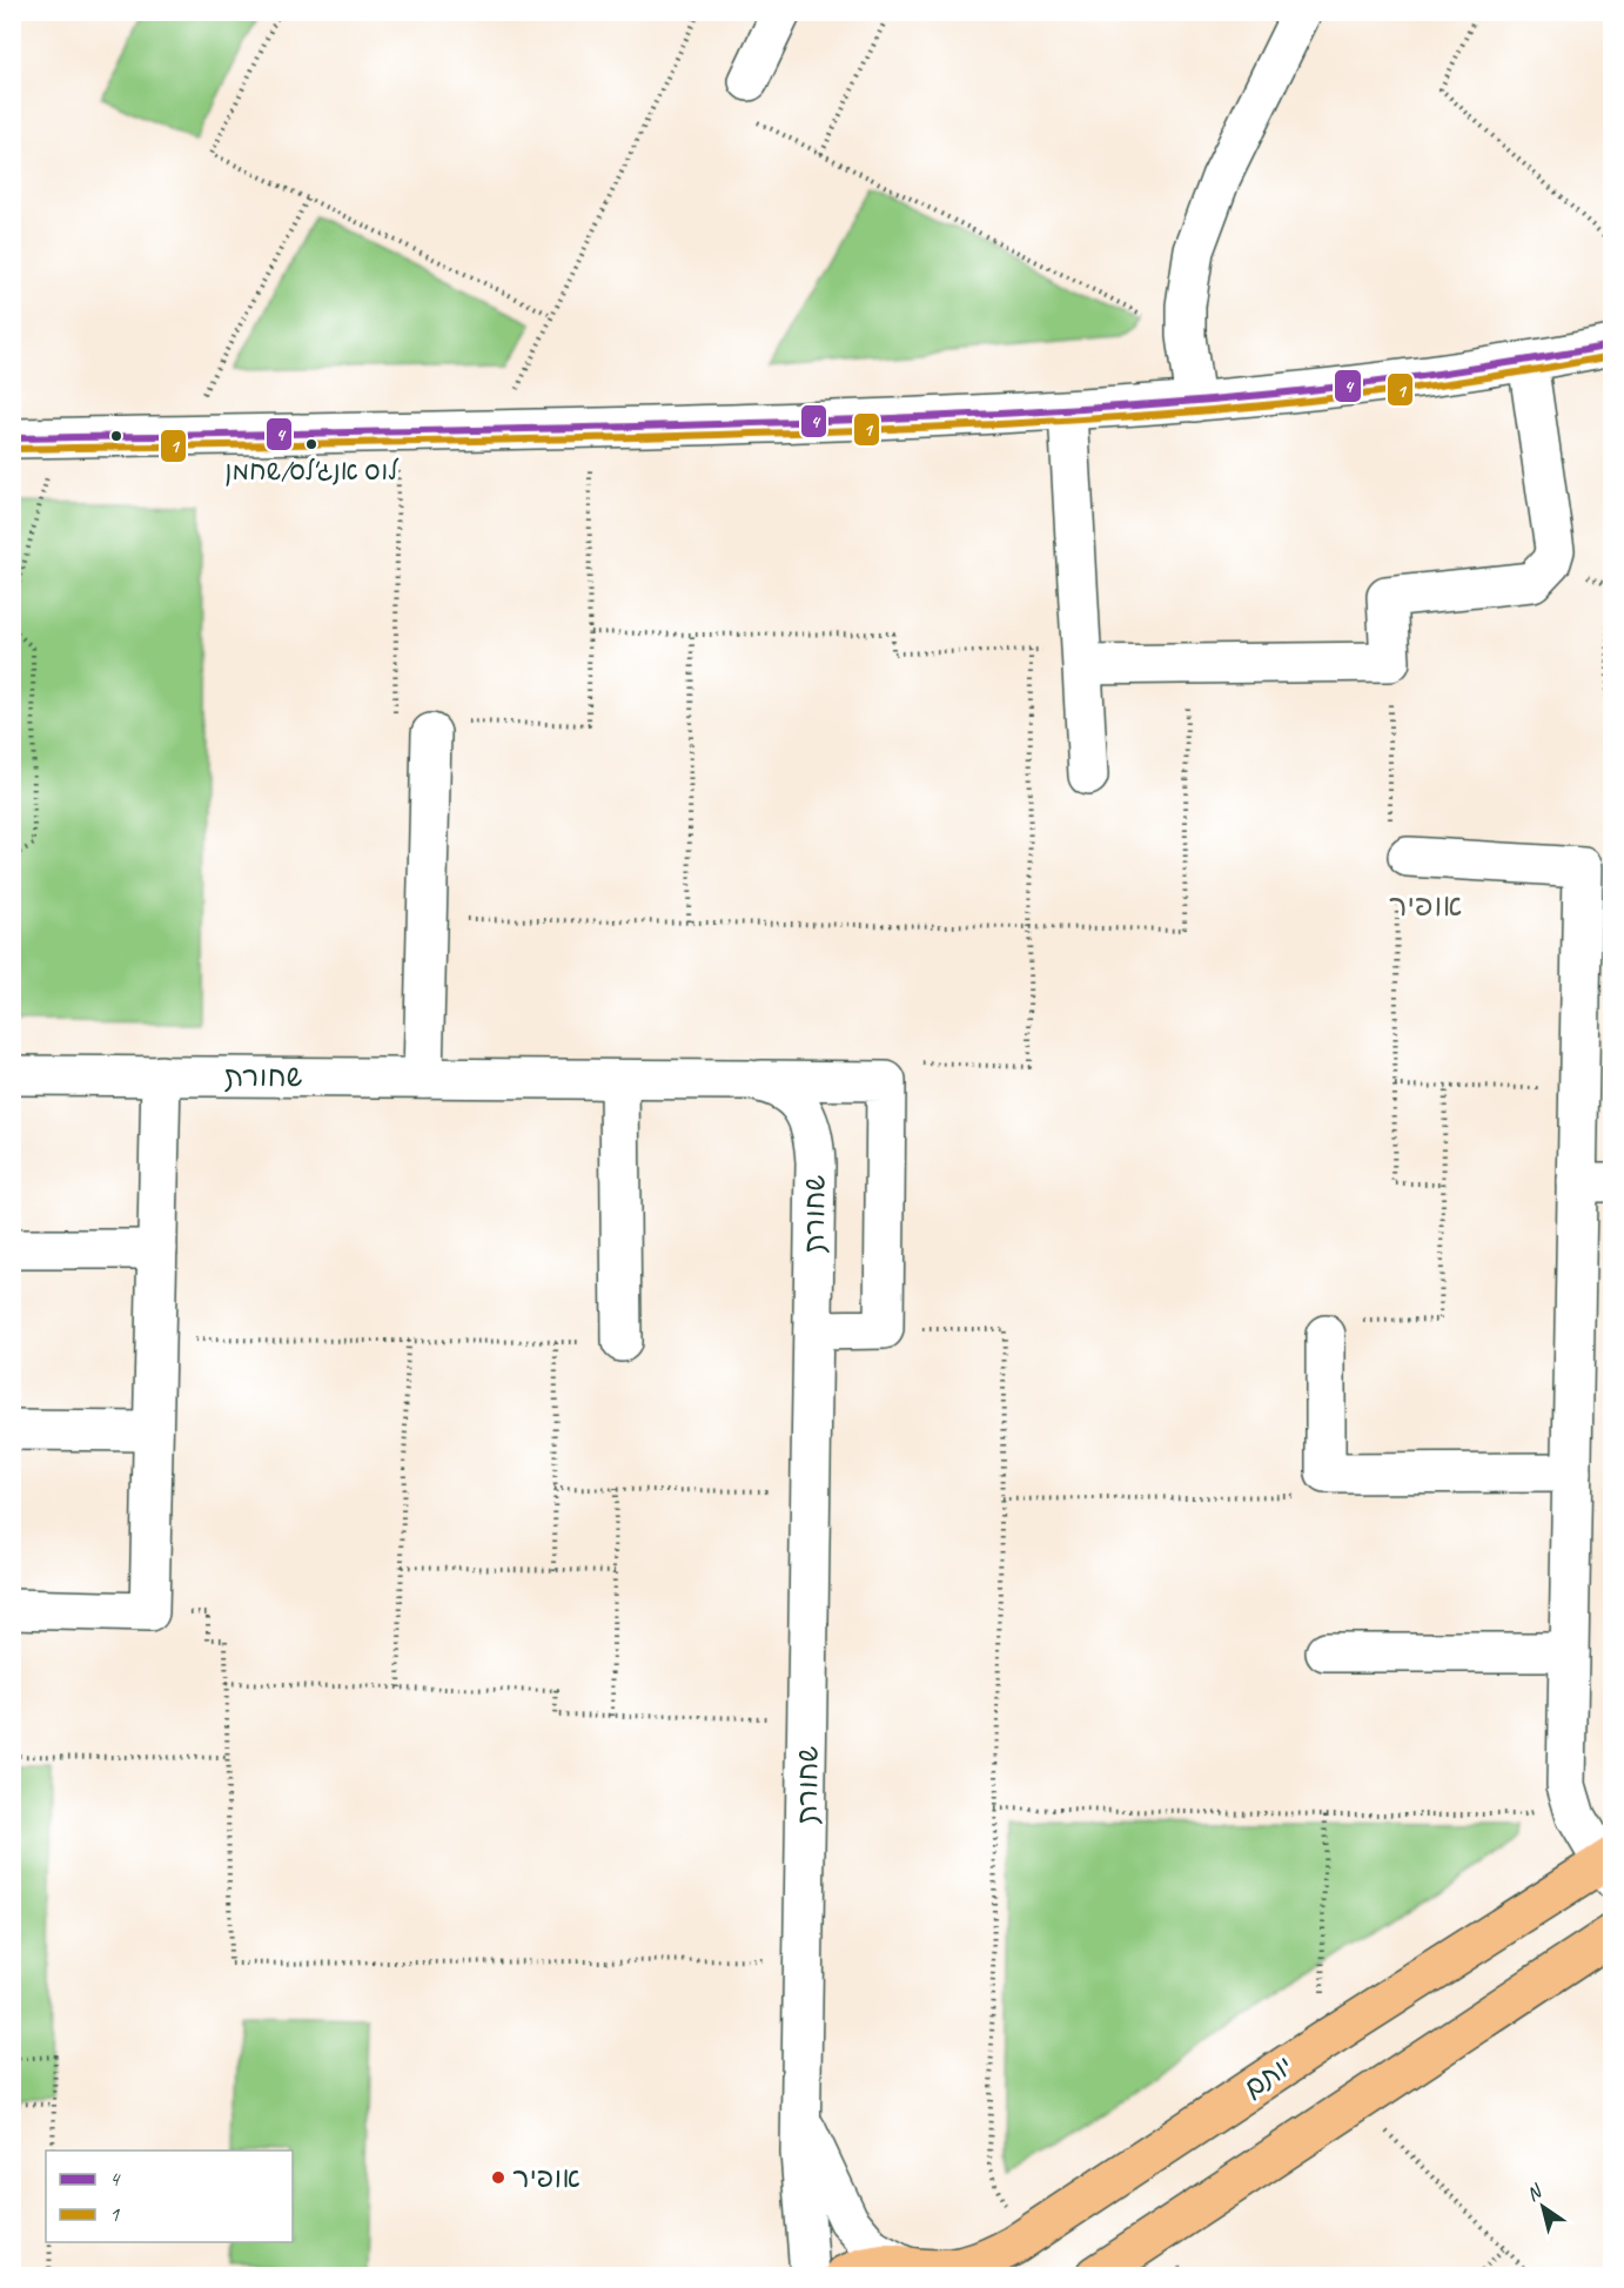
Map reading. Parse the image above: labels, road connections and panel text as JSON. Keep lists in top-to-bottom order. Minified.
{"streets":{"main road":["יותם"],"street":["שחורת"]},"crossings":[["שחורת","יותם"]],"districts":["אופיר"],"places":["לוס אנג׳לס/שחמן","אופיר"],"lines":["transit line 4","transit line 1"],"legend":["4","1"],"north":"top left"}
